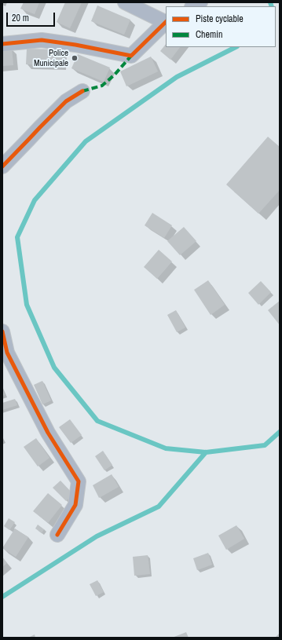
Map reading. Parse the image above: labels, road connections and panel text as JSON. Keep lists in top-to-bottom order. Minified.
{"places":["Police Municipale"],"legend":["Piste cyclable","Chemin"],"scale_bar":"20 m"}
